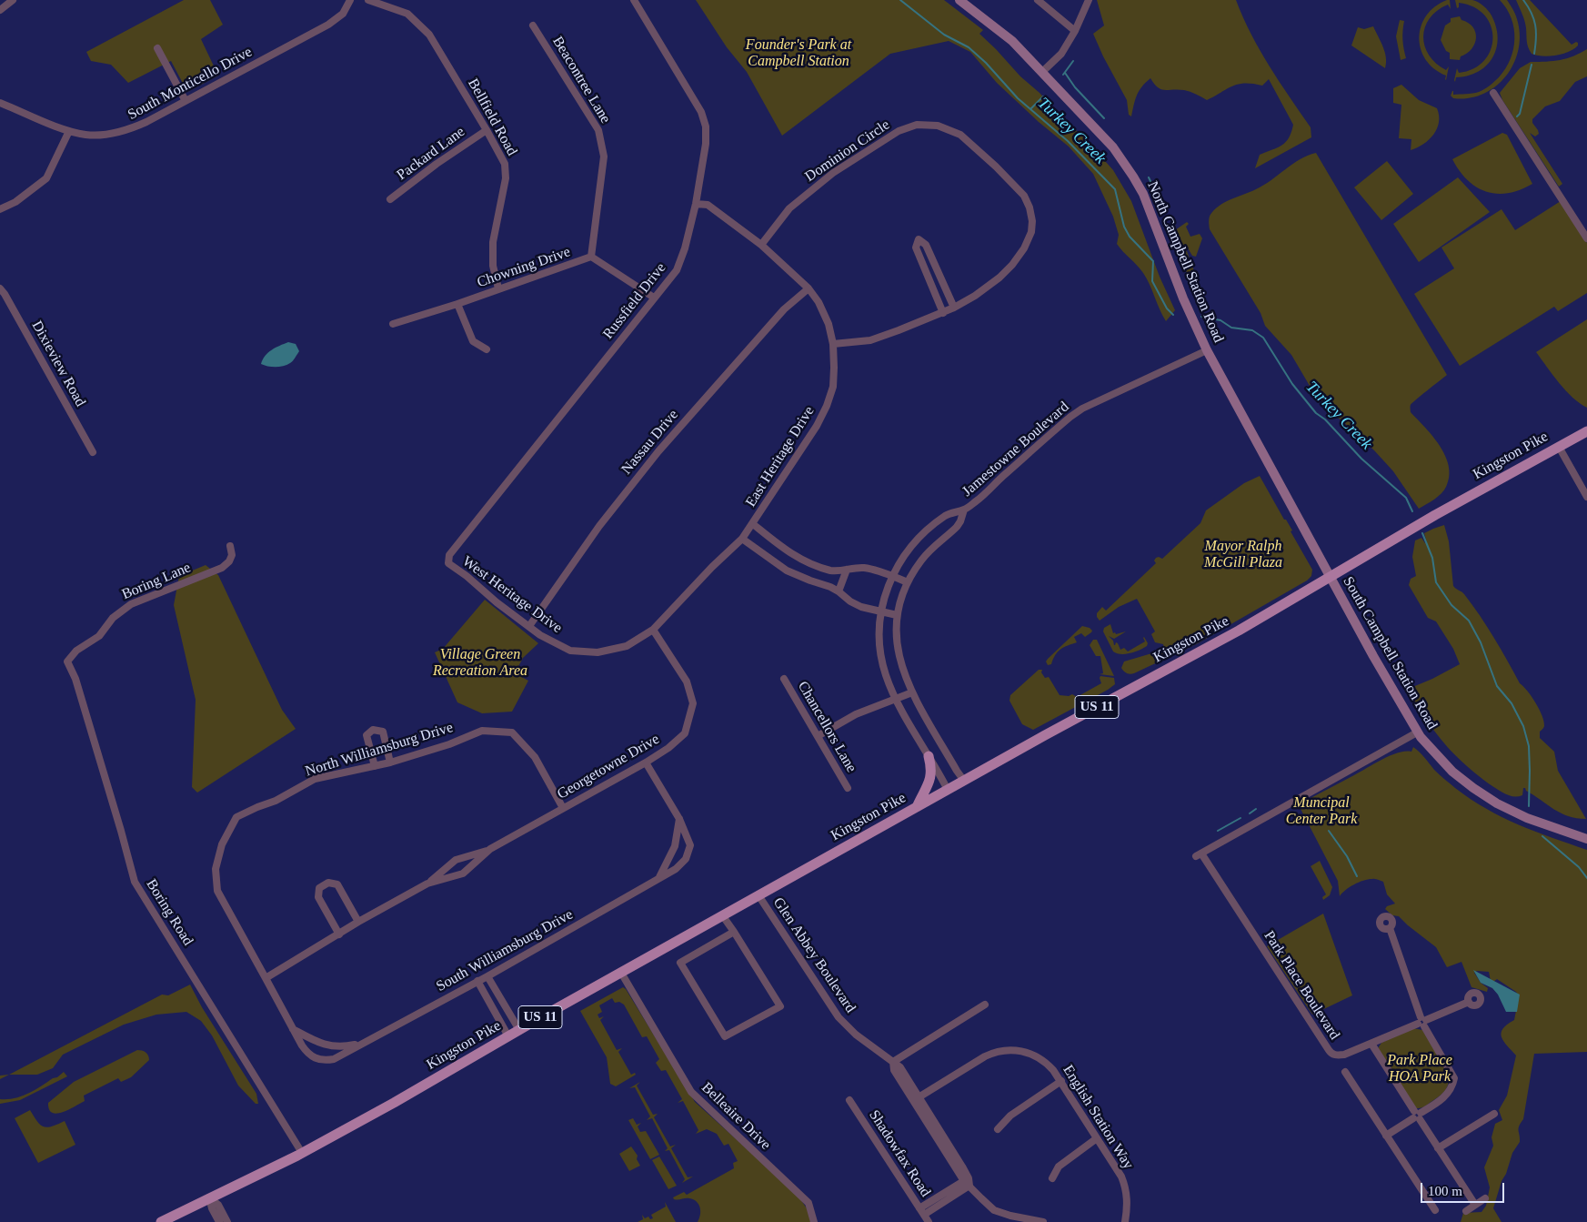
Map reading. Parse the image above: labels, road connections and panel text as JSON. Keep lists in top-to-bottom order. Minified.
{"streets":{"main road":["North Campbell Station Road","Kingston Pike","South Campbell Station Road","US 11"],"street":["Beacontree Lane","South Monticello Drive","Bellfield Road","Dominion Circle","Packard Lane","Chowning Drive","Russfield Drive","Dixieview Road","Nassau Drive","Jamestowne Boulevard","East Heritage Drive","Boring Lane","West Heritage Drive","Chancellors Lane","North Williamsburg Drive","Georgetowne Drive","Boring Road","South Williamsburg Drive","Glen Abbey Boulevard","Park Place Boulevard","Belleaire Drive","English Station Way","Shadowfax Road"]},"crossings":[["Beacontree Lane","Chowning Drive"],["Bellfield Road","Packard Lane"],["Bellfield Road","Chowning Drive"],["Dominion Circle","East Heritage Drive"],["North Campbell Station Road","Jamestowne Boulevard"],["North Campbell Station Road","Kingston Pike"],["North Campbell Station Road","South Campbell Station Road"],["Chowning Drive","Russfield Drive"],["Russfield Drive","East Heritage Drive"],["Russfield Drive","West Heritage Drive"],["Nassau Drive","East Heritage Drive"],["Nassau Drive","West Heritage Drive"],["Jamestowne Boulevard","Kingston Pike"],["Kingston Pike","South Campbell Station Road"],["Kingston Pike","Boring Road"],["Kingston Pike","Glen Abbey Boulevard"],["Kingston Pike","Belleaire Drive"],["East Heritage Drive","West Heritage Drive"],["Boring Lane","Boring Road"],["West Heritage Drive","Georgetowne Drive"],["South Campbell Station Road","Park Place Boulevard"],["North Williamsburg Drive","Georgetowne Drive"],["North Williamsburg Drive","South Williamsburg Drive"],["Georgetowne Drive","South Williamsburg Drive"],["Glen Abbey Boulevard","English Station Way"]],"water":["Turkey Creek"],"parks":["Founder's Park at Campbell Station","Mayor Ralph McGill Plaza","Village Green Recreation Area","Muncipal Center Park","Park Place HOA Park"],"scale_bar":"100 m"}
